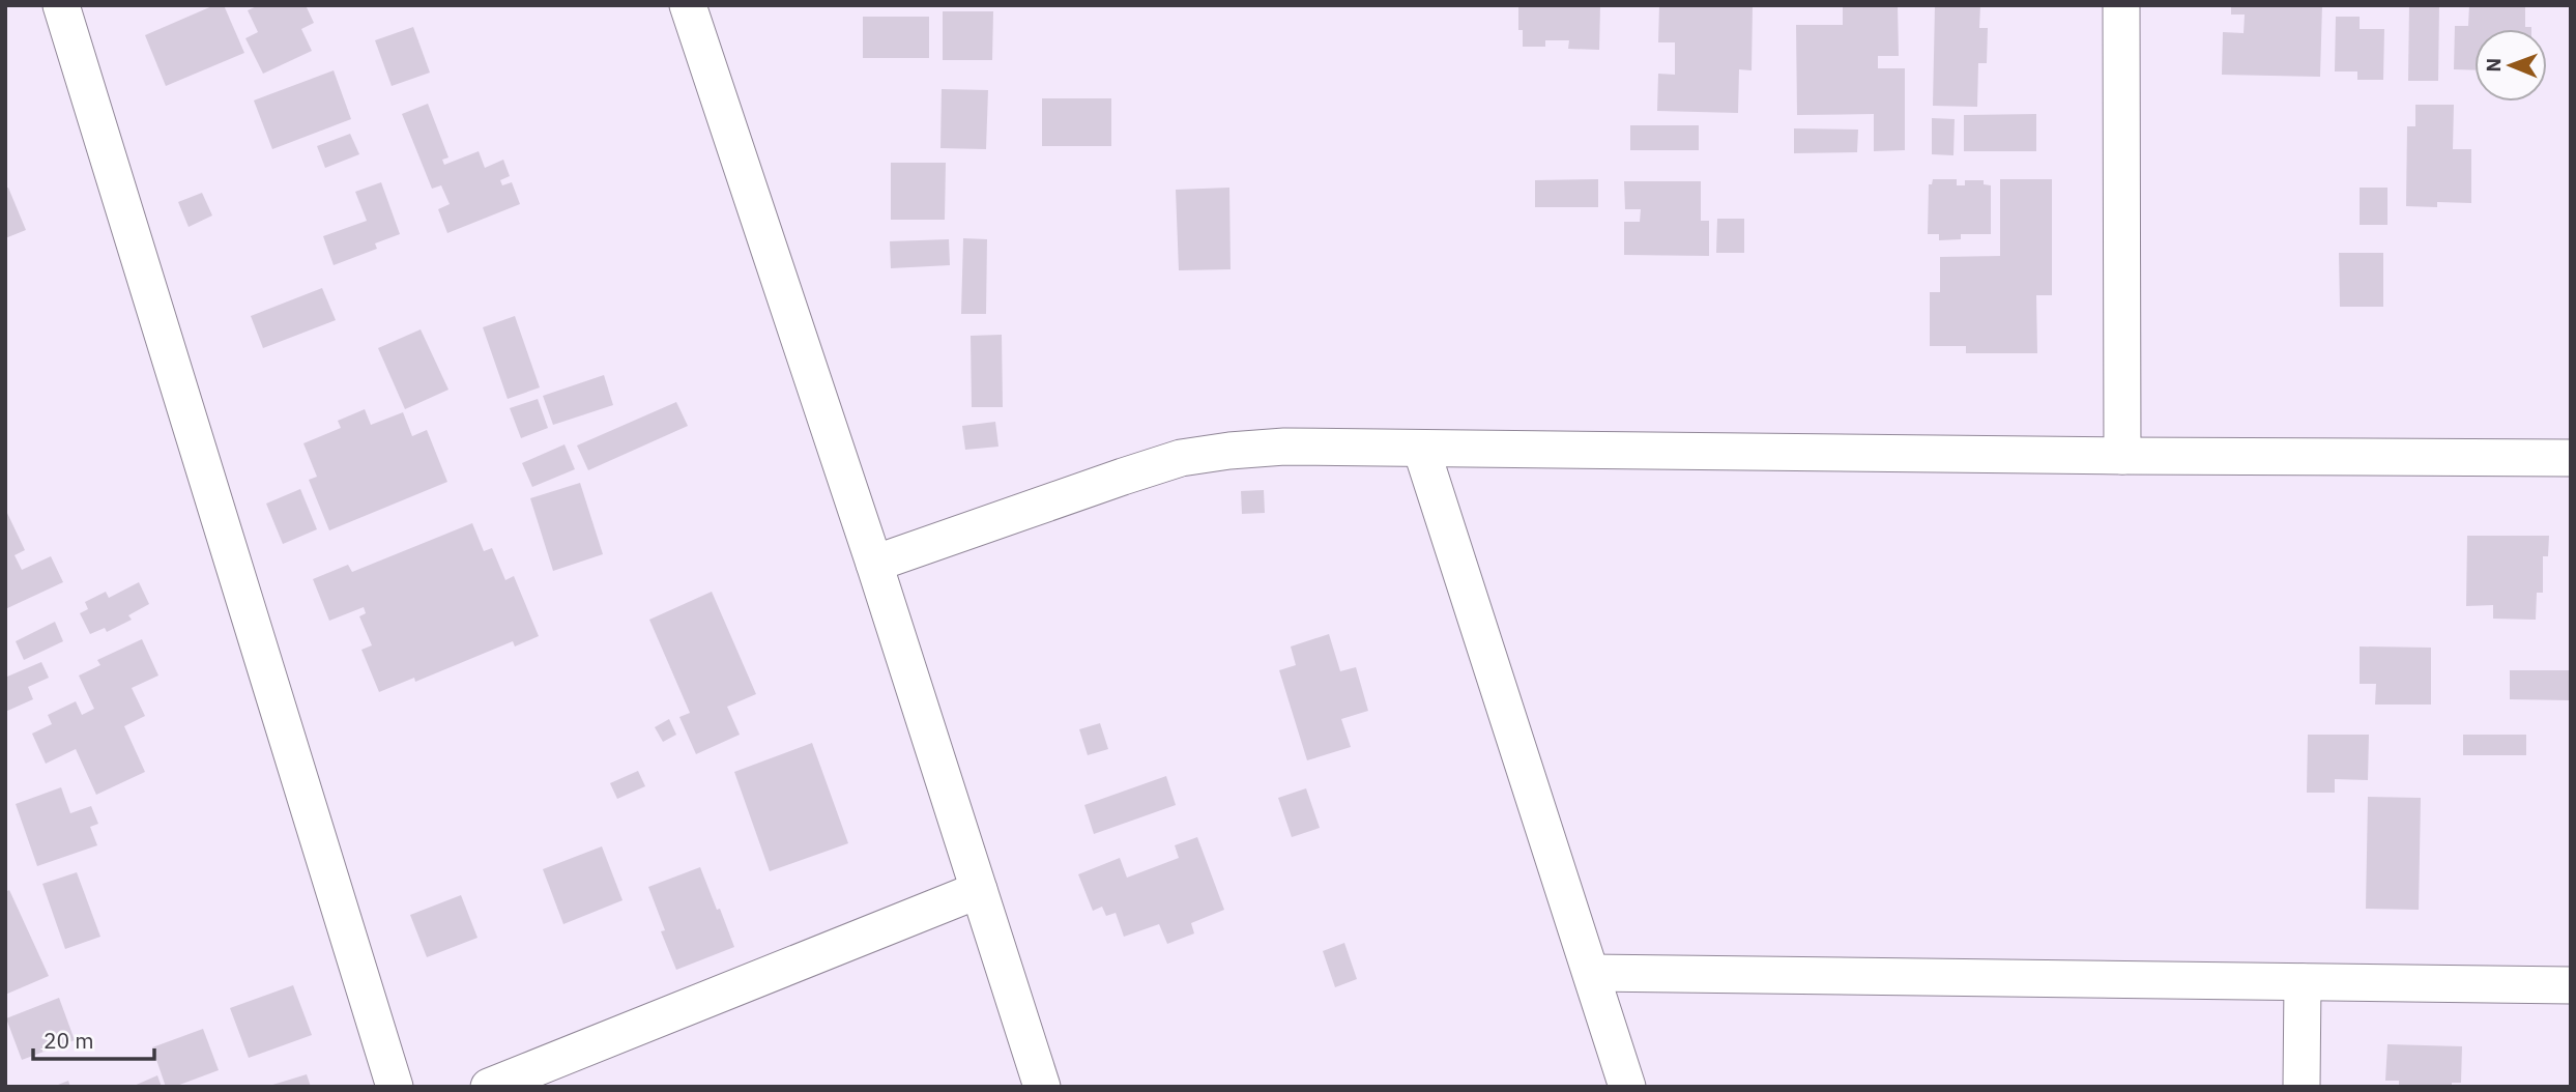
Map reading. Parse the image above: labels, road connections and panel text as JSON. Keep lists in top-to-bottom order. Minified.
{"scale_bar":"20 m","north":"left"}
